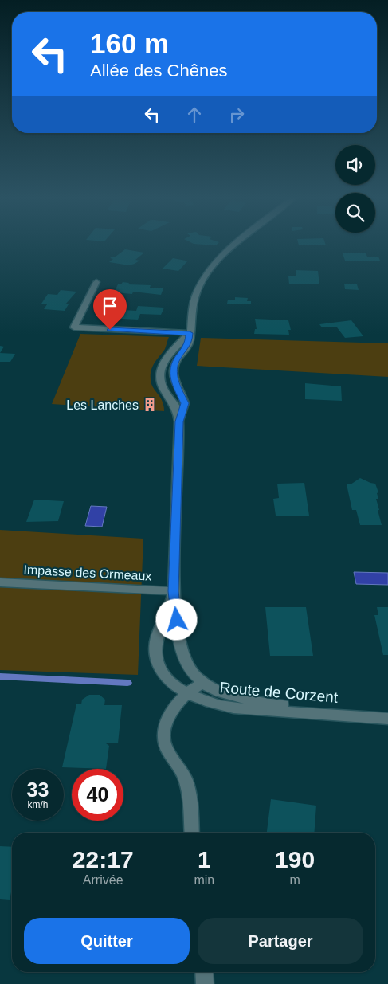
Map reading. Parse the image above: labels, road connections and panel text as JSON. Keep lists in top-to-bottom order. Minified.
{"streets":{"street":["Impasse des Ormeaux","Route de Corzent"]},"crossings":[["Impasse des Ormeaux","Route de Corzent"]],"places":{"building":["Les Lanches"]},"page":{"turn":["160 m","Allée des Chênes"],"speed":"33 km/h","limit":"40","eta":["22:17","Arrivée","1","min","190","m"],"buttons":["Quitter","Partager"]}}
